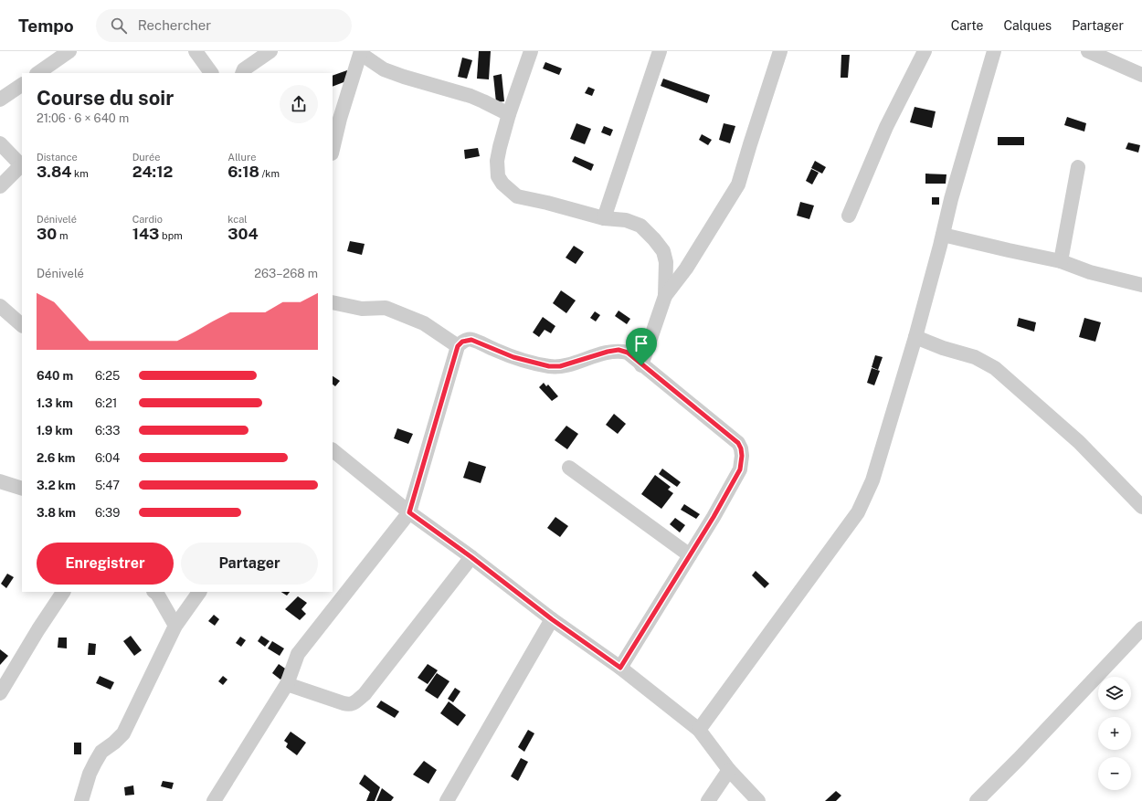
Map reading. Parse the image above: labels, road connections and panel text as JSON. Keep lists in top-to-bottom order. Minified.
{"page":{"header":"Tempo","search":"Rechercher","nav":["Carte","Calques","Partager"],"heading":["Course du soir","21:06 · 6 × 640 m"],"stats":[["Distance","3.84 km"],["Durée","24:12"],["Allure","6:18 /km"],["Dénivelé","30 m"],["Cardio","143 bpm"],["kcal","304"]],"chart":["Dénivelé","263–268 m"],"list":[{"name":"640 m","note":"6:25"},{"name":"1.3 km","note":"6:21"},{"name":"1.9 km","note":"6:33"},{"name":"2.6 km","note":"6:04"},{"name":"3.2 km","note":"5:47"},{"name":"3.8 km","note":"6:39"}],"buttons":["Enregistrer","Partager"],"map_buttons":["+","−"]}}
